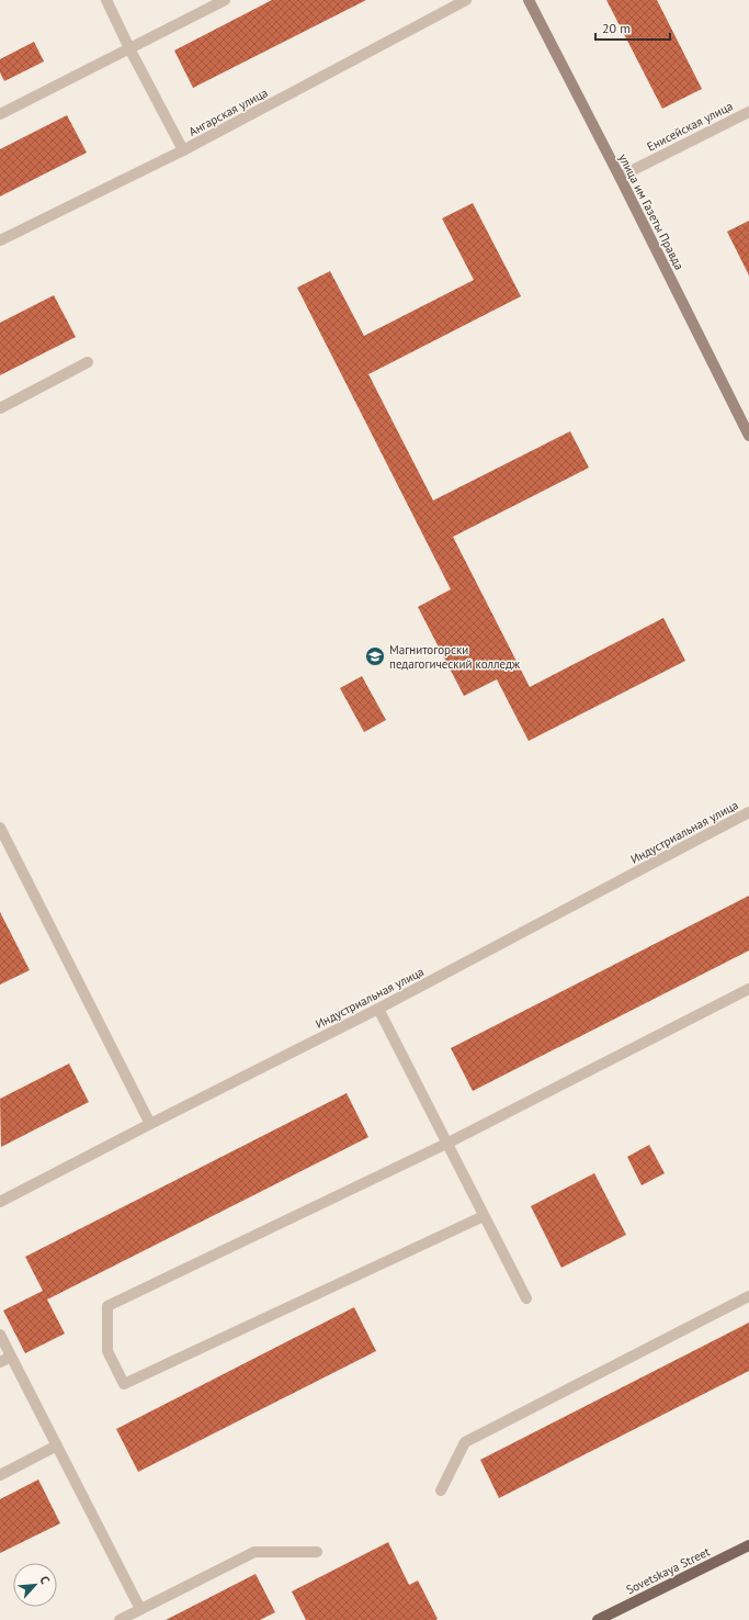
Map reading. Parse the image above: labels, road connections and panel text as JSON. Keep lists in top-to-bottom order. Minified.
{"streets":{"main road":["Sovetskaya Street"],"street":["Ангарская улица","Енисейская улица","улица им Газеты Правда","Индустриальная улица"]},"crossings":[["Енисейская улица","улица им Газеты Правда"]],"places":{"school or university":["Магнитогорски педагогический колледж"]},"scale_bar":"20 m","north":"top right"}
